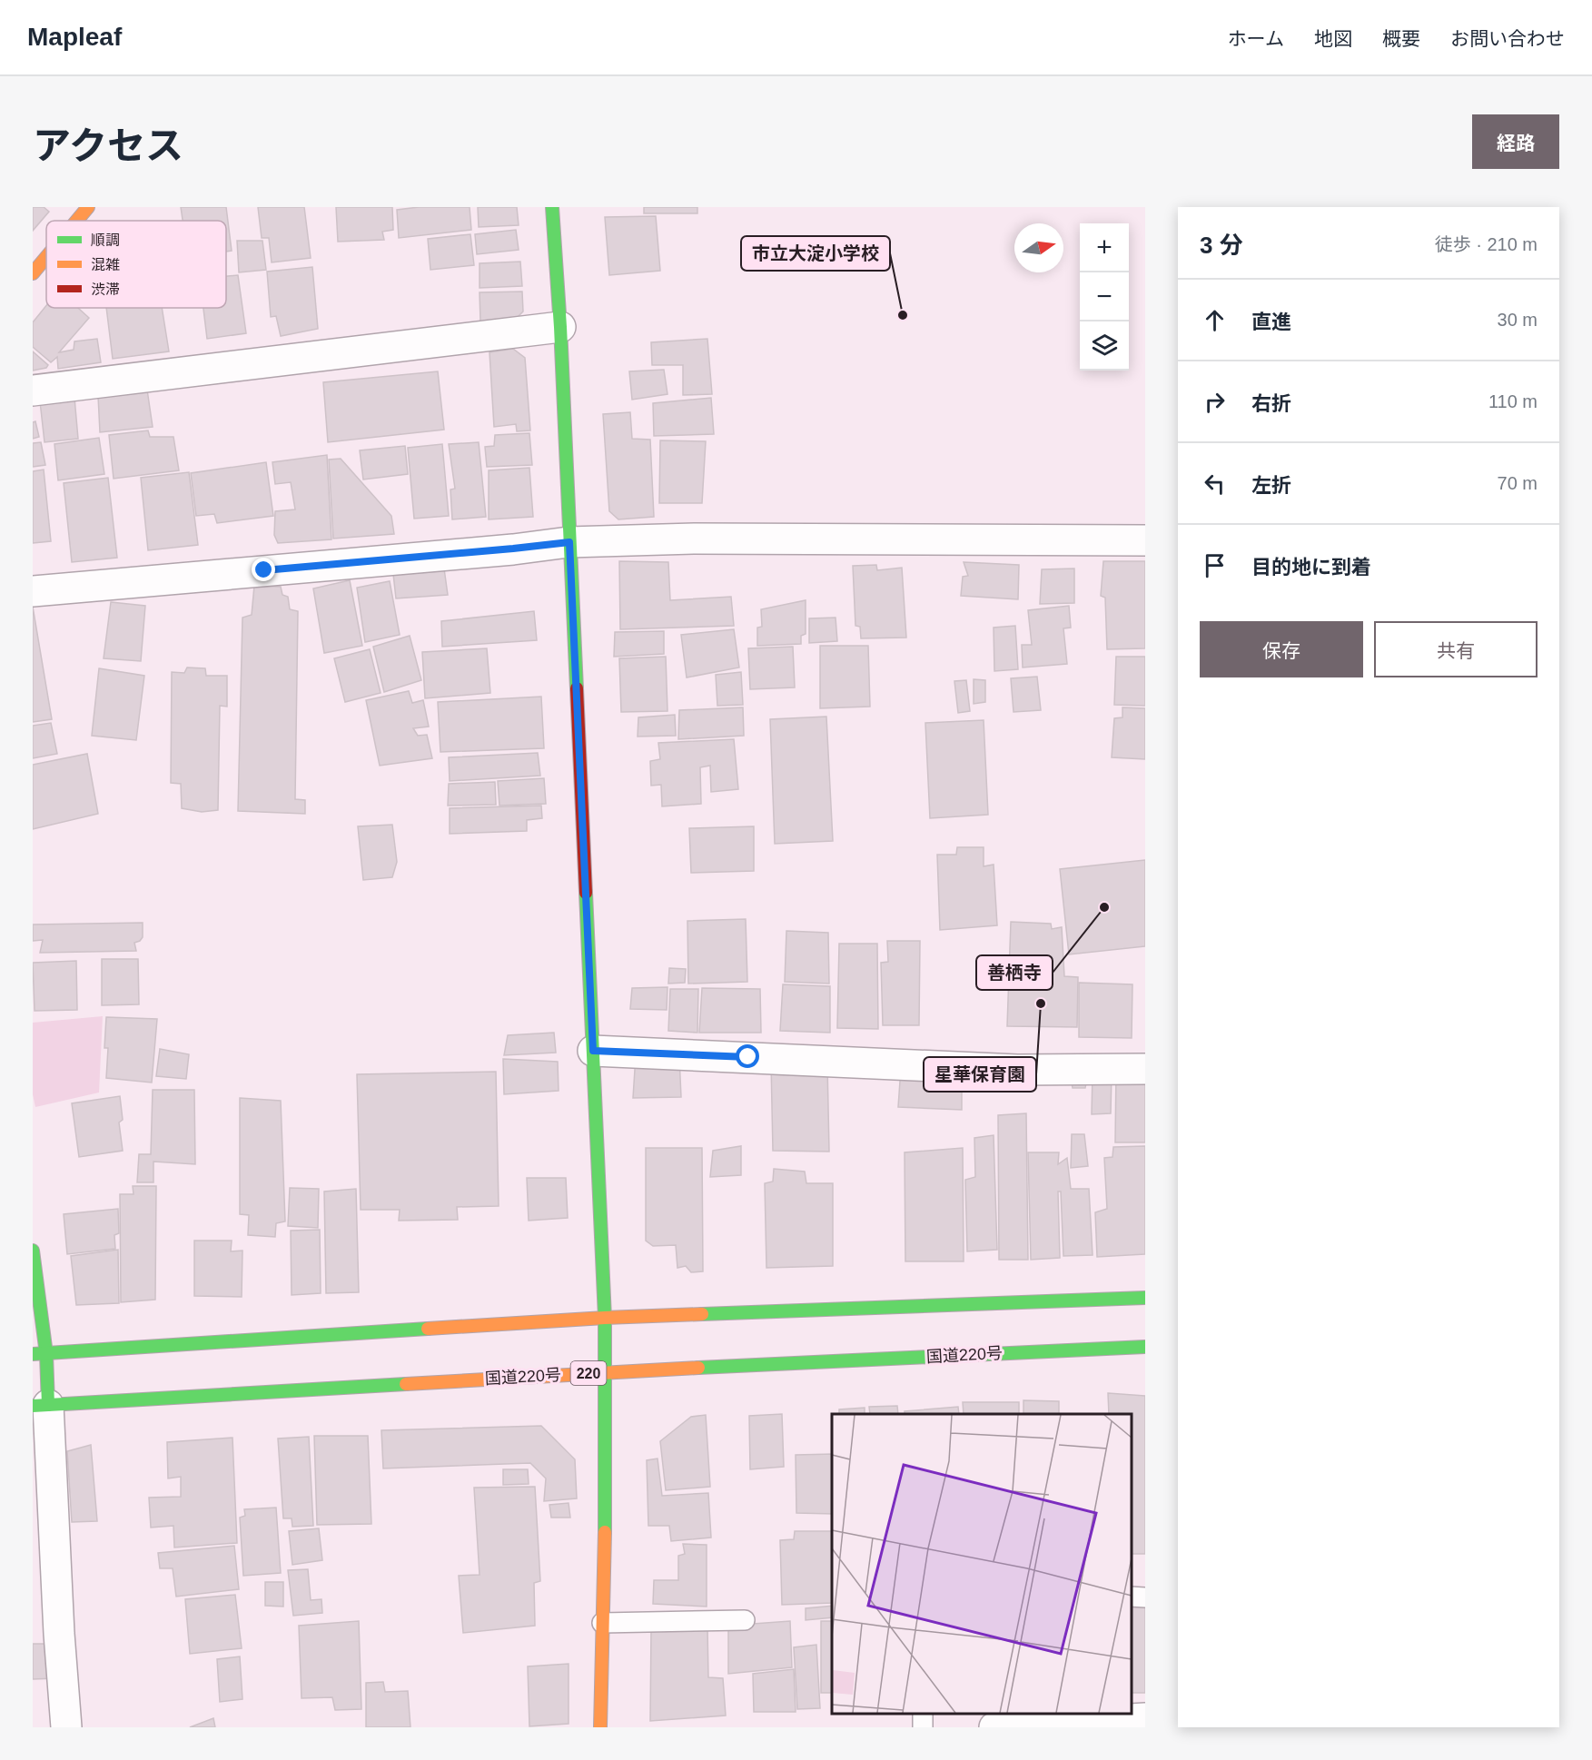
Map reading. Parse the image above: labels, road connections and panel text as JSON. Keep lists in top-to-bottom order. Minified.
{"streets":{"main road":["国道220号","220"]},"places":["市立大淀小学校","善栖寺","星華保育園"],"legend":["順調","混雑","渋滞"],"north":"right","page":{"header":"Mapleaf","nav":["ホーム","地図","概要","お問い合わせ"],"title":"アクセス","buttons":["経路",["保存","共有"]],"heading":["3 分","徒歩 · 210 m"],"map_buttons":["+","−"],"list":[["直進","30 m"],["右折","110 m"],["左折","70 m"],"目的地に到着"]}}
